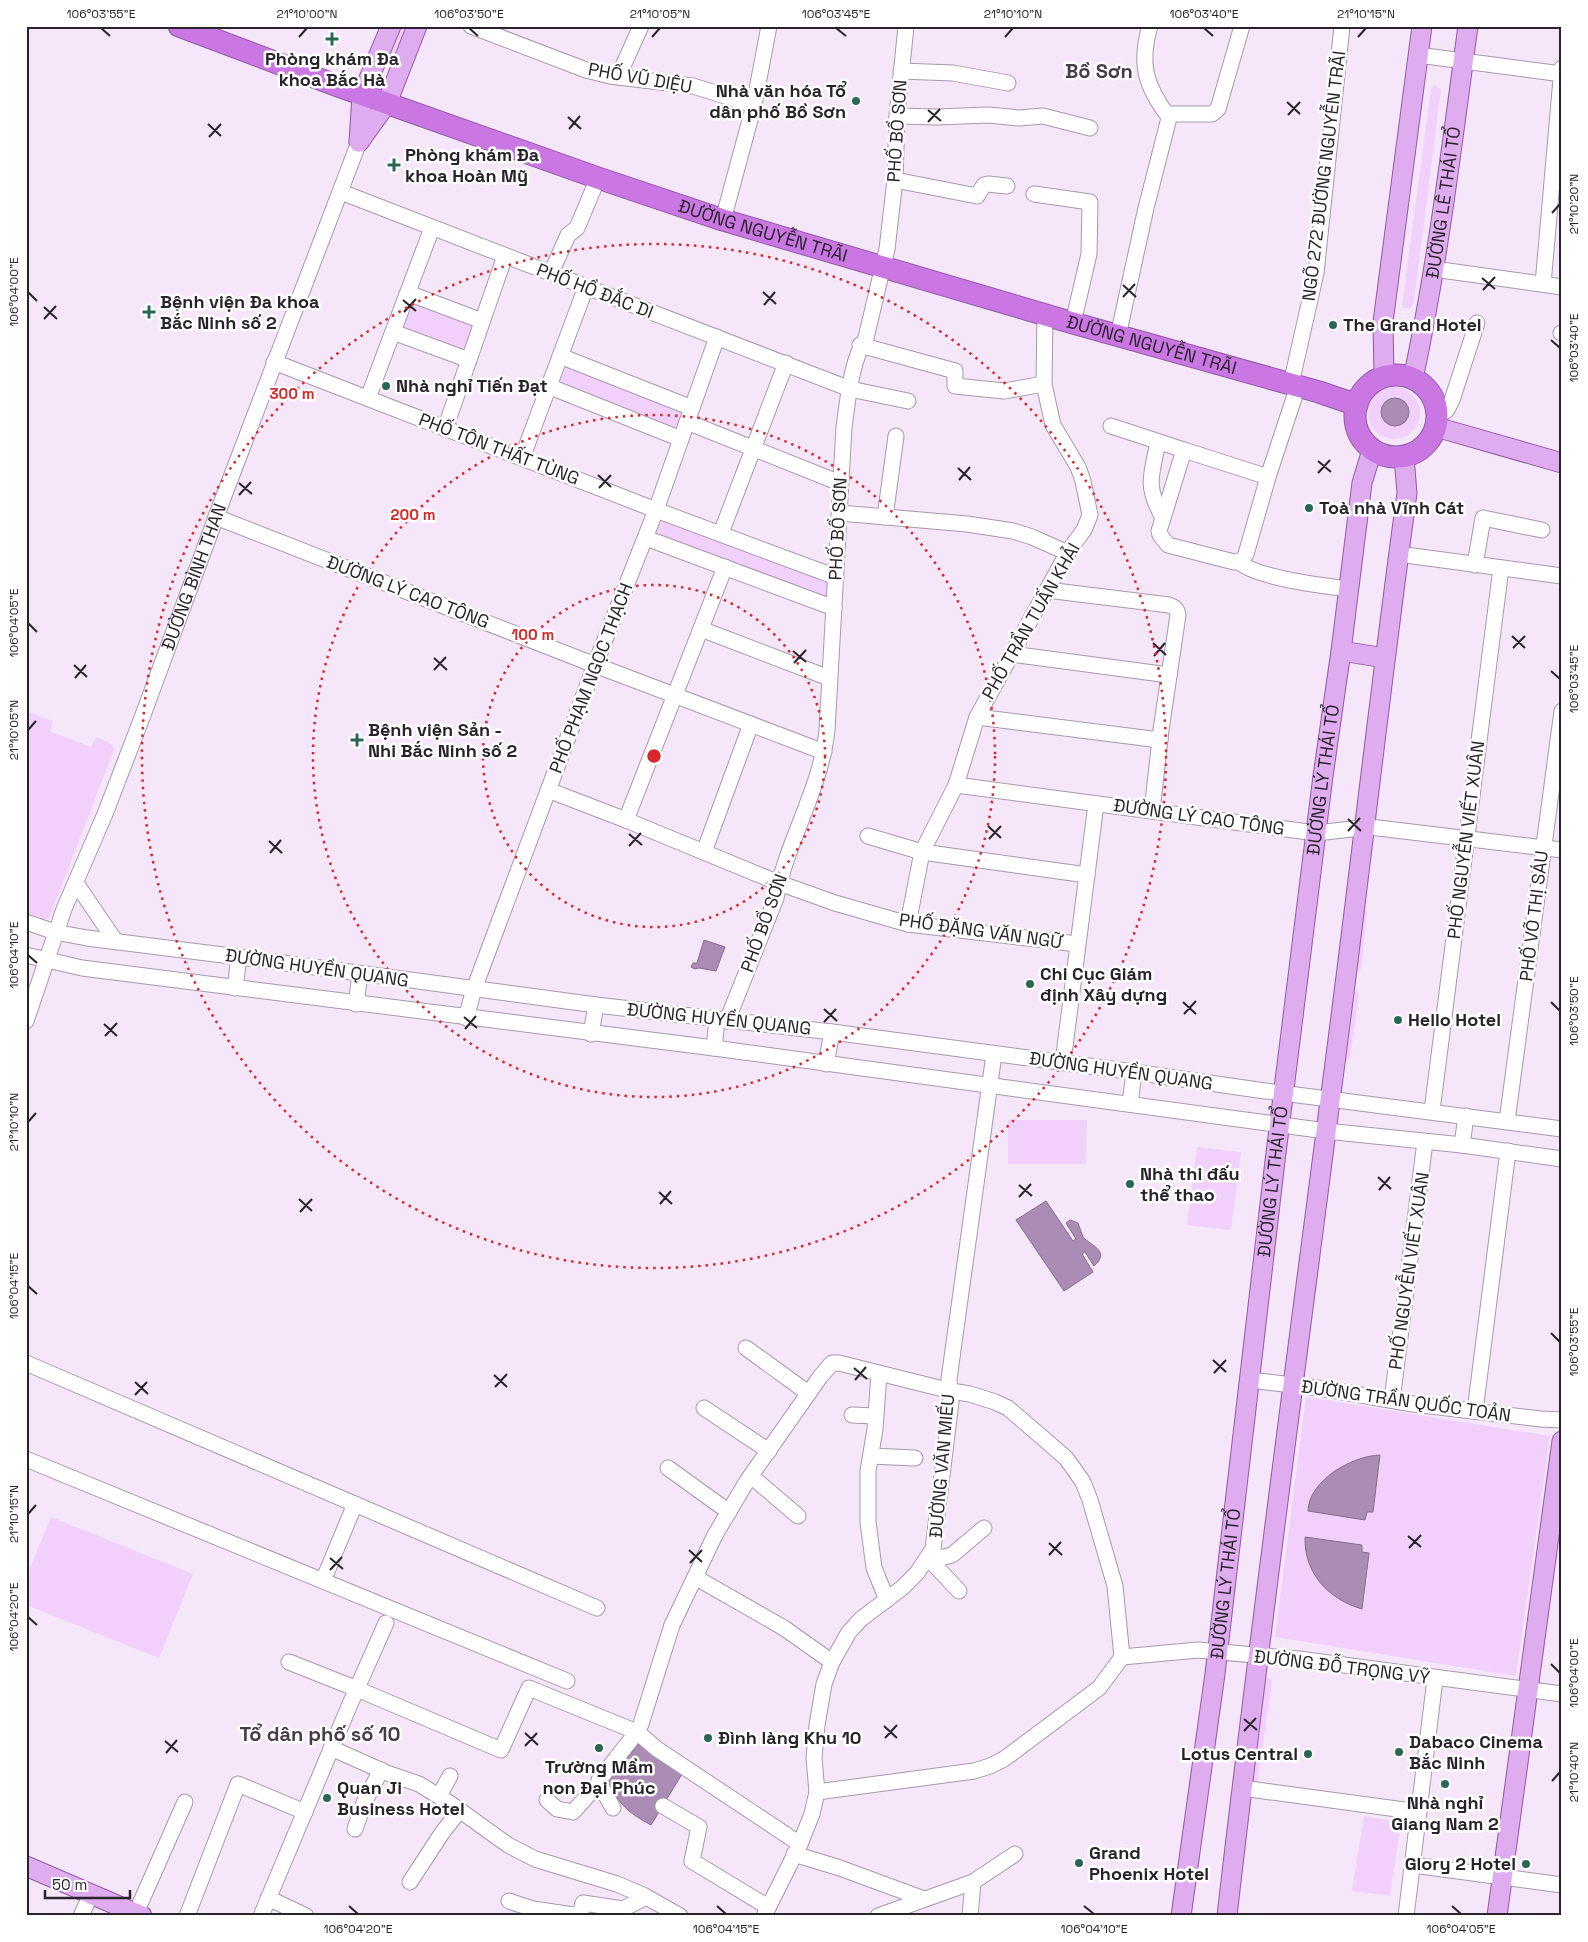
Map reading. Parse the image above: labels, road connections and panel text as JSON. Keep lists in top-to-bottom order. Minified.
{"streets":{"highway":["ĐƯỜNG NGUYỄN TRÃI"],"main road":["ĐƯỜNG LÊ THÁI TỔ","ĐƯỜNG BÌNH THAN","ĐƯỜNG LÝ THÁI TỔ"],"street":["PHỐ VŨ DIỆU","PHỐ BỒ SƠN","NGÕ 272 ĐƯỜNG NGUYỄN TRÃI","PHỐ HỒ ĐẮC DI","PHỐ TÔN THẤT TÙNG","ĐƯỜNG LÝ CAO TÔNG","PHỐ TRẦN TUẤN KHẢI","PHỐ PHẠM NGỌC THẠCH","PHỐ NGUYỄN VIẾT XUÂN","PHỐ VÕ THỊ SÁU","PHỐ ĐẶNG VĂN NGỮ","ĐƯỜNG HUYỀN QUANG","ĐƯỜNG TRẦN QUỐC TOẢN","ĐƯỜNG VĂN MIẾU","ĐƯỜNG ĐỖ TRỌNG VỸ"]},"crossings":[["PHỐ BỒ SƠN","ĐƯỜNG NGUYỄN TRÃI"],["PHỐ BỒ SƠN","PHỐ HỒ ĐẮC DI"],["PHỐ BỒ SƠN","PHỐ TÔN THẤT TÙNG"],["PHỐ BỒ SƠN","ĐƯỜNG LÝ CAO TÔNG"],["PHỐ BỒ SƠN","PHỐ ĐẶNG VĂN NGỮ"],["PHỐ BỒ SƠN","ĐƯỜNG HUYỀN QUANG"],["NGÕ 272 ĐƯỜNG NGUYỄN TRÃI","ĐƯỜNG NGUYỄN TRÃI"],["ĐƯỜNG LÊ THÁI TỔ","ĐƯỜNG NGUYỄN TRÃI"],["ĐƯỜNG LÊ THÁI TỔ","ĐƯỜNG LÝ THÁI TỔ"],["ĐƯỜNG NGUYỄN TRÃI","ĐƯỜNG BÌNH THAN"],["ĐƯỜNG NGUYỄN TRÃI","PHỐ TRẦN TUẤN KHẢI"],["ĐƯỜNG NGUYỄN TRÃI","ĐƯỜNG LÝ THÁI TỔ"],["PHỐ HỒ ĐẮC DI","ĐƯỜNG BÌNH THAN"],["PHỐ HỒ ĐẮC DI","PHỐ PHẠM NGỌC THẠCH"],["PHỐ TÔN THẤT TÙNG","ĐƯỜNG BÌNH THAN"],["PHỐ TÔN THẤT TÙNG","PHỐ PHẠM NGỌC THẠCH"],["ĐƯỜNG BÌNH THAN","ĐƯỜNG LÝ CAO TÔNG"],["ĐƯỜNG BÌNH THAN","ĐƯỜNG HUYỀN QUANG"],["ĐƯỜNG LÝ CAO TÔNG","PHỐ TRẦN TUẤN KHẢI"],["ĐƯỜNG LÝ CAO TÔNG","PHỐ PHẠM NGỌC THẠCH"],["ĐƯỜNG LÝ CAO TÔNG","ĐƯỜNG LÝ THÁI TỔ"],["ĐƯỜNG LÝ CAO TÔNG","PHỐ NGUYỄN VIẾT XUÂN"],["ĐƯỜNG LÝ CAO TÔNG","PHỐ VÕ THỊ SÁU"],["PHỐ TRẦN TUẤN KHẢI","PHỐ ĐẶNG VĂN NGỮ"],["PHỐ PHẠM NGỌC THẠCH","PHỐ ĐẶNG VĂN NGỮ"],["PHỐ PHẠM NGỌC THẠCH","ĐƯỜNG HUYỀN QUANG"],["ĐƯỜNG LÝ THÁI TỔ","ĐƯỜNG HUYỀN QUANG"],["ĐƯỜNG LÝ THÁI TỔ","ĐƯỜNG TRẦN QUỐC TOẢN"],["ĐƯỜNG LÝ THÁI TỔ","ĐƯỜNG ĐỖ TRỌNG VỸ"],["PHỐ NGUYỄN VIẾT XUÂN","ĐƯỜNG HUYỀN QUANG"],["PHỐ NGUYỄN VIẾT XUÂN","ĐƯỜNG TRẦN QUỐC TOẢN"],["PHỐ VÕ THỊ SÁU","ĐƯỜNG HUYỀN QUANG"],["ĐƯỜNG HUYỀN QUANG","ĐƯỜNG VĂN MIẾU"]],"districts":["Bồ Sơn","Tổ dân phố số 10"],"places":{"health":["Phòng khám Đa khoa Bắc Hà","Phòng khám Đa khoa Hoàn Mỹ","Bệnh viện Đa khoa Bắc Ninh số 2","Bệnh viện Sản - Nhi Bắc Ninh số 2"],"other":["Nhà văn hóa Tổ dân phố Bồ Sơn","The Grand Hotel","Nhà nghỉ Tiến Đạt","Toà nhà Vĩnh Cát","Chi Cục Giám định Xây dựng","Hello Hotel","Nhà thi đấu thể thao","Đình làng Khu 10","Trường Mầm non Đại Phúc","Dabaco Cinema Bắc Ninh","Lotus Central","Nhà nghỉ Giang Nam 2","Quan Ji Business Hotel","Grand Phoenix Hotel","Glory 2 Hotel"]},"scale_bar":"50 m","coordinates":["106°03'55\"E","21°10'00\"N","106°03'50\"E","21°10'05\"N","106°03'45\"E","21°10'10\"N","106°03'40\"E","21°10'15\"N","21°10'20\"N","106°04'00\"E","106°04'05\"E","106°04'10\"E","106°04'15\"E","106°04'20\"E","21°10'40\"N"],"rings":["300 m","200 m","100 m"]}
